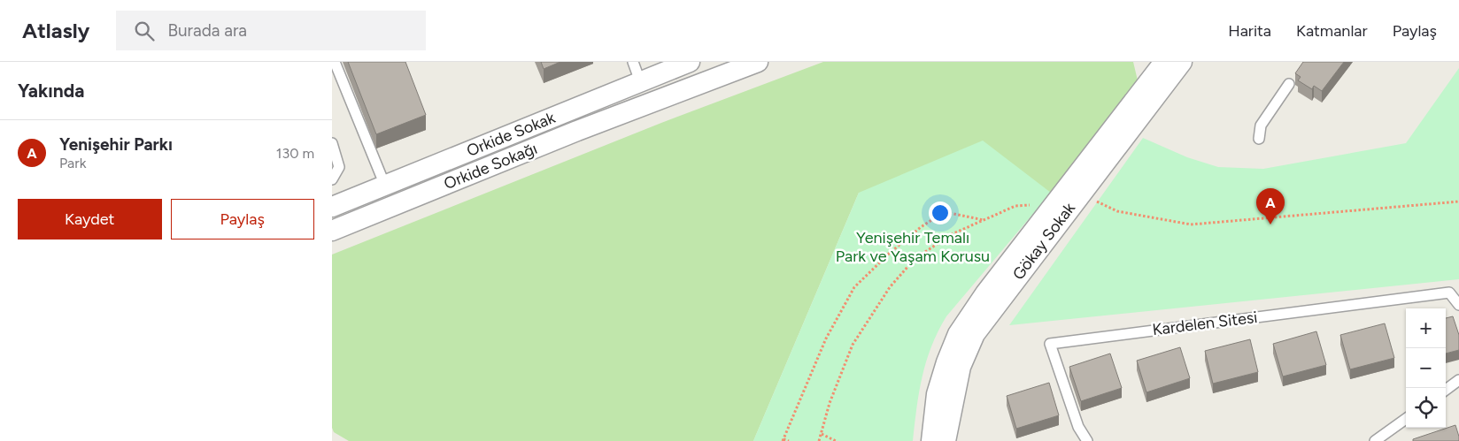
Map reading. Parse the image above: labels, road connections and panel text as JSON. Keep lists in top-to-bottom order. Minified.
{"streets":{"street":["Orkide Sokak","Orkide Sokağı","Gökay Sokak"],"lane":["Kardelen Sitesi"]},"parks":["Yenişehir Temalı Park ve Yaşam Korusu"],"page":{"header":"Atlasly","search":"Burada ara","nav":["Harita","Katmanlar","Paylaş"],"heading":"Yakında","list":[{"mark":"A","name":"Yenişehir Parkı","note":"Park","value":"130 m"}],"buttons":["Kaydet","Paylaş"],"pins":"A","map_buttons":["+","−"]}}
